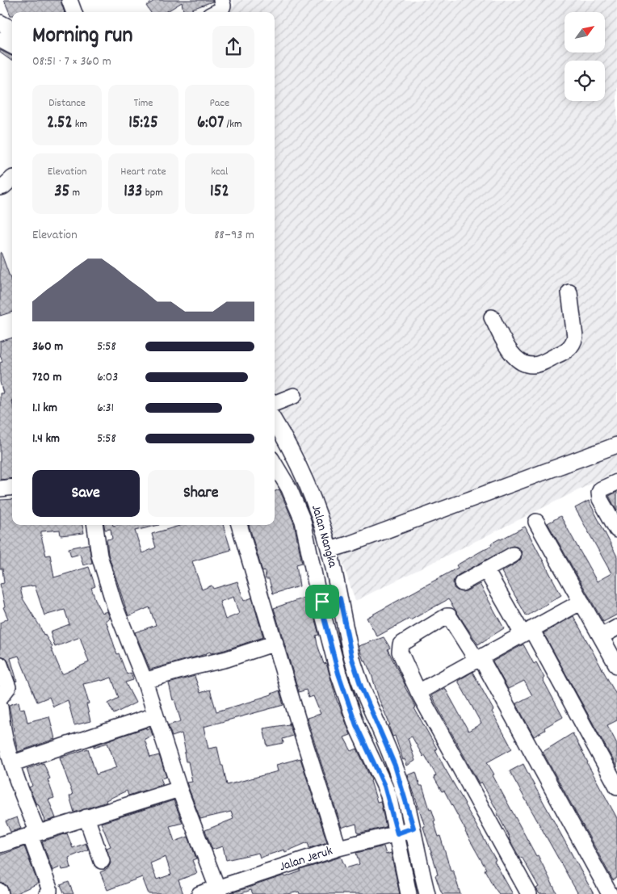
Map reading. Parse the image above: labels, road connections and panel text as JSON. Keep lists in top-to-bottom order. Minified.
{"streets":{"street":["Jalan Nangka","Jalan Jeruk"]},"crossings":[["Jalan Nangka","Jalan Jeruk"]],"north":"top right","page":{"heading":["Morning run","08:51 · 7 × 360 m"],"stats":[["Distance","2.52 km"],["Time","15:25"],["Pace","6:07 /km"],["Elevation","35 m"],["Heart rate","133 bpm"],["kcal","152"]],"chart":["Elevation","88–93 m"],"list":[{"name":"360 m","note":"5:58"},{"name":"720 m","note":"6:03"},{"name":"1.1 km","note":"6:31"},{"name":"1.4 km","note":"5:58"}],"buttons":["Save","Share"]}}
